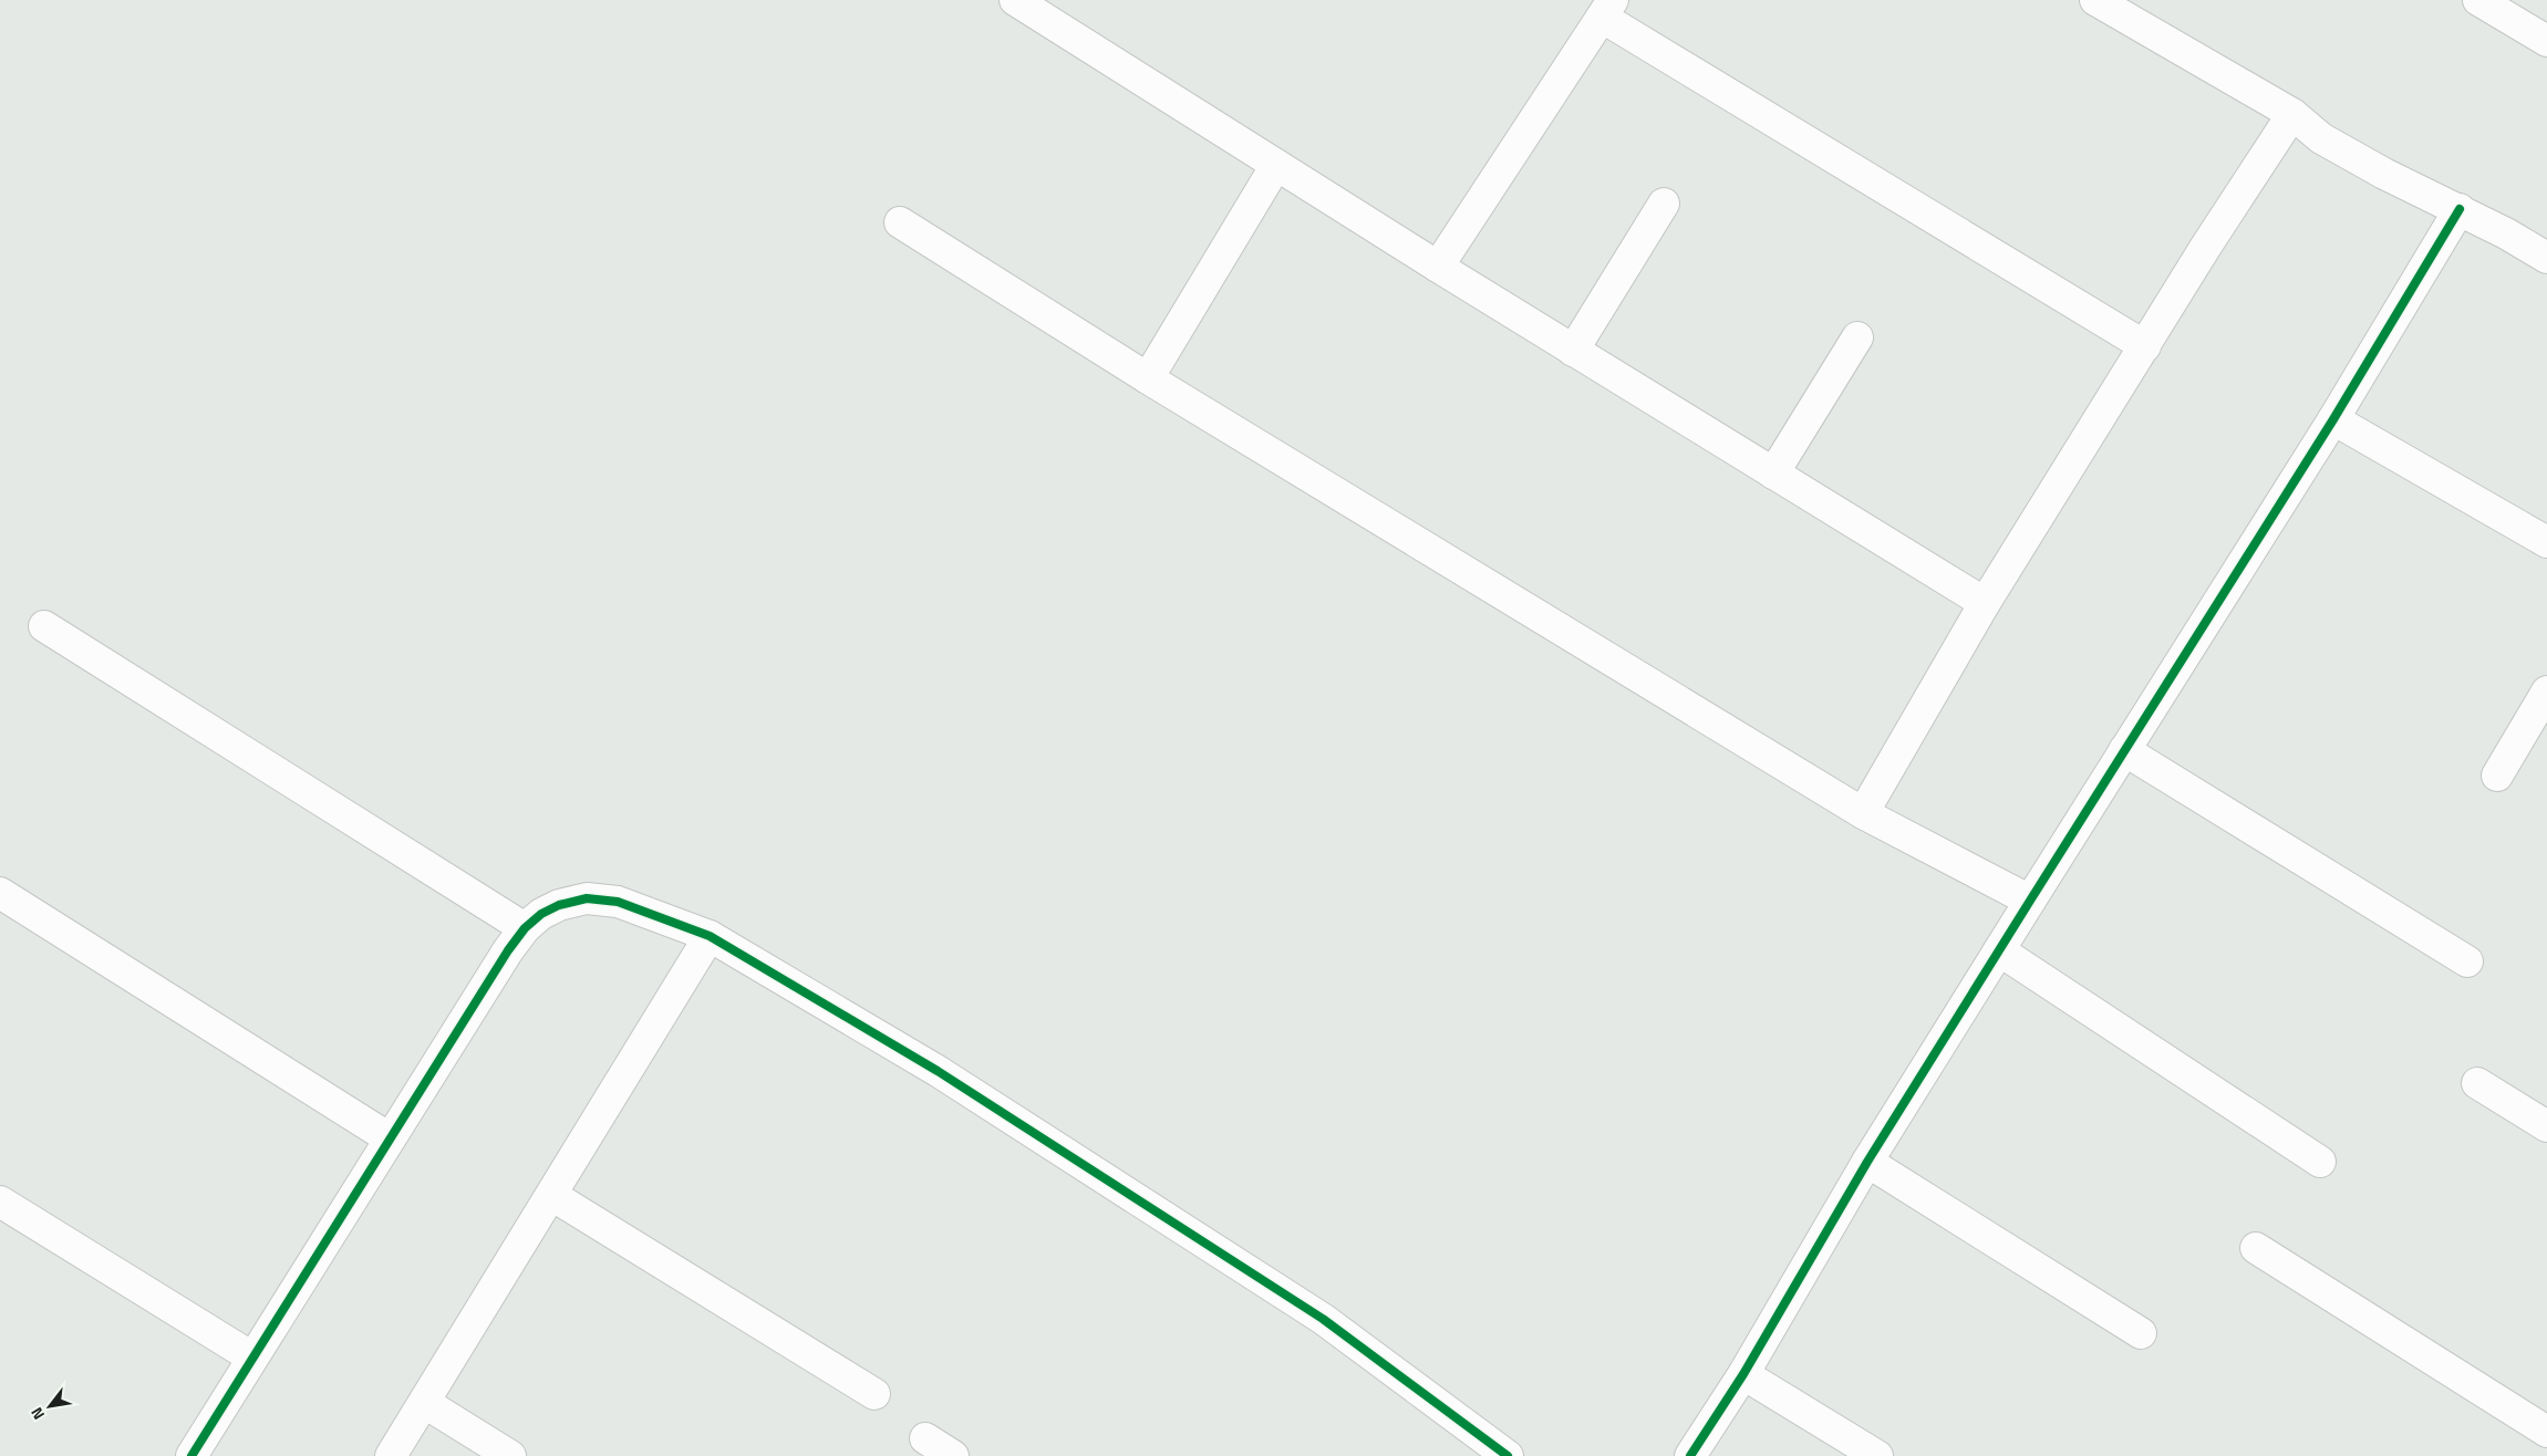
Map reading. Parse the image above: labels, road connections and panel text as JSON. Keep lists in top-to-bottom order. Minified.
{"north":"bottom left"}
